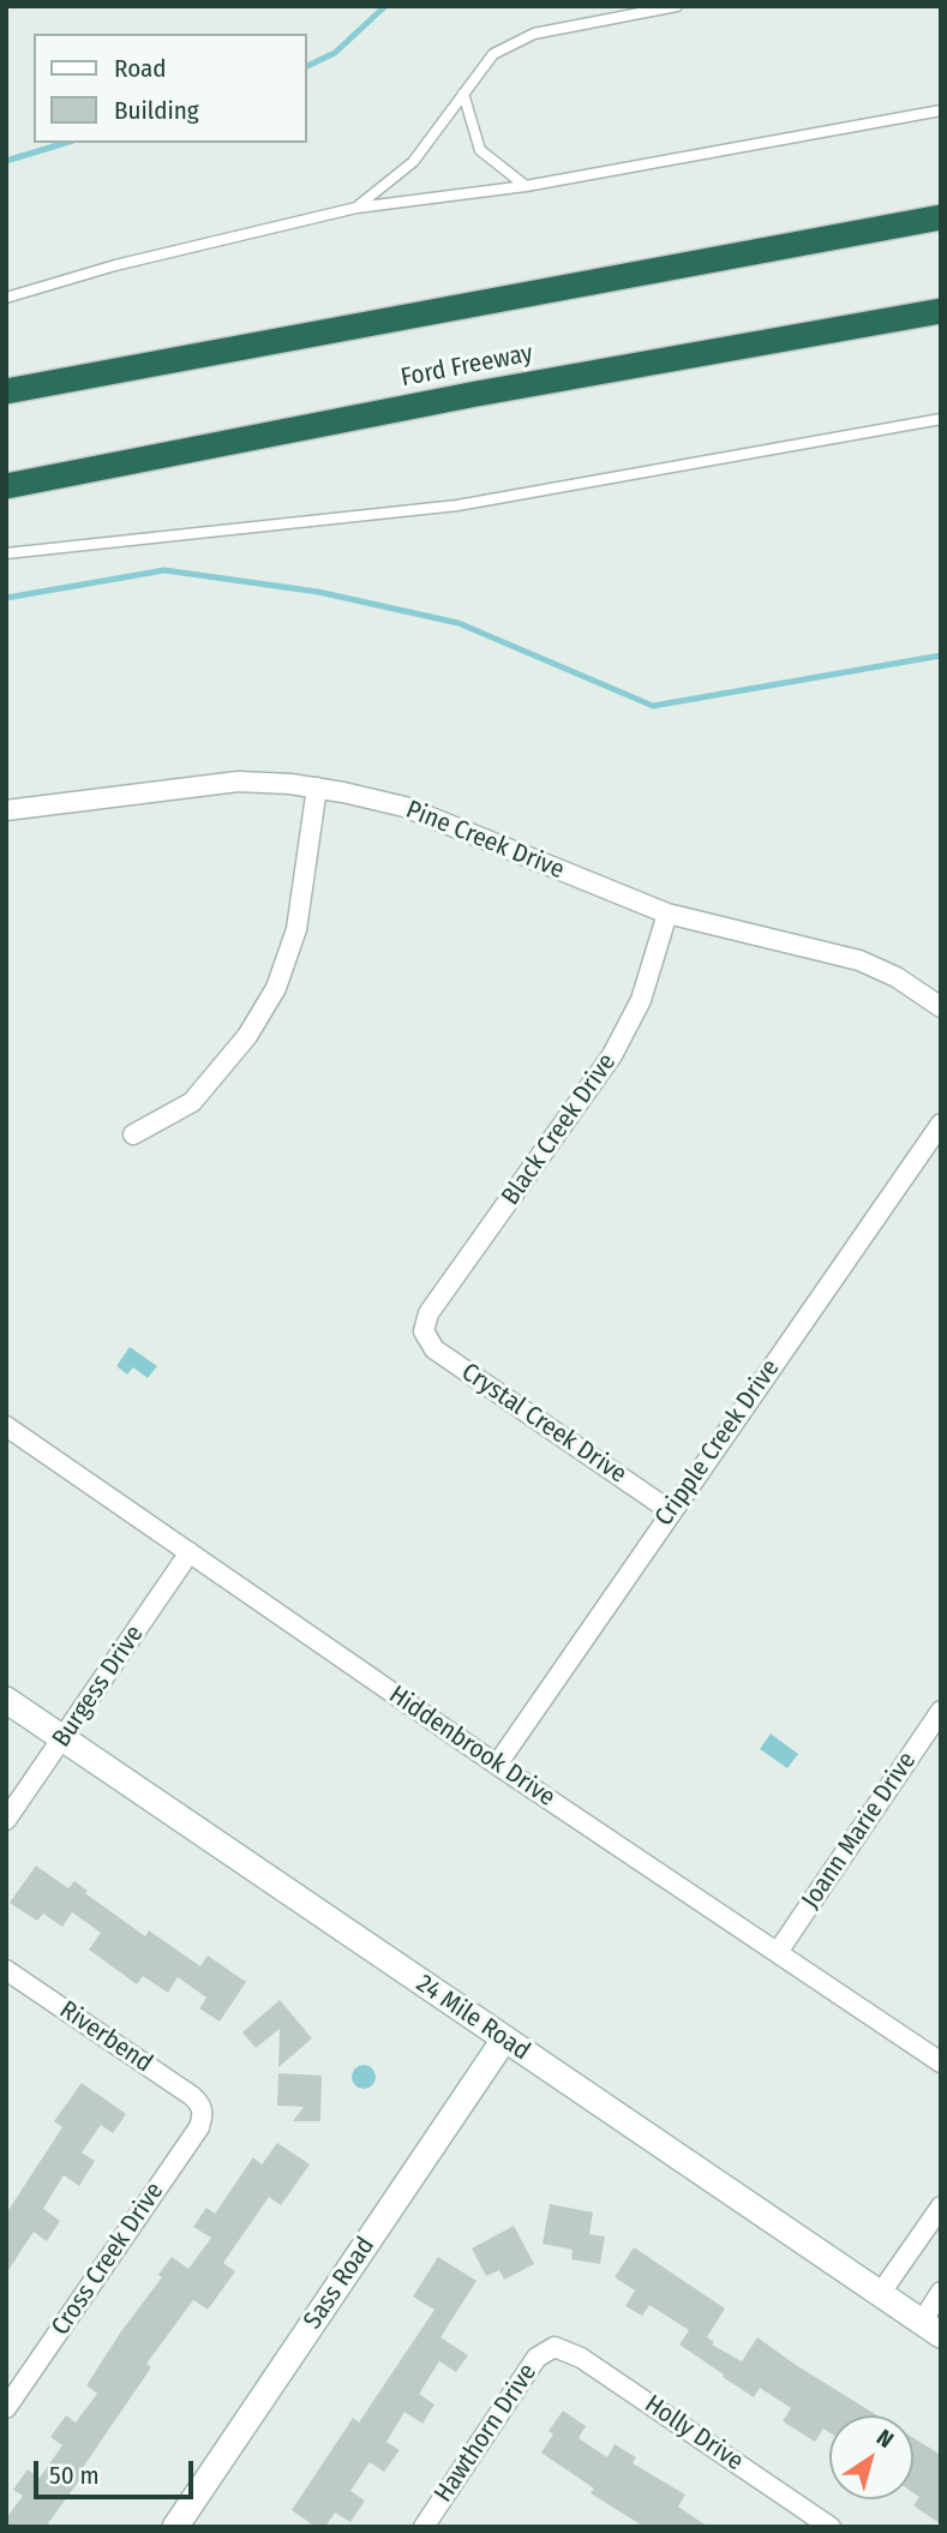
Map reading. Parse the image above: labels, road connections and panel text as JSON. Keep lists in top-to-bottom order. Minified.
{"streets":{"highway":["Ford Freeway"],"street":["Pine Creek Drive","Black Creek Drive","Crystal Creek Drive","Cripple Creek Drive","Burgess Drive","Hiddenbrook Drive","Joann Marie Drive","24 Mile Road","Riverbend","Cross Creek Drive","Sass Road","Hawthorn Drive","Holly Drive"]},"crossings":[["Pine Creek Drive","Black Creek Drive"],["Black Creek Drive","Crystal Creek Drive"],["Crystal Creek Drive","Cripple Creek Drive"],["Cripple Creek Drive","Hiddenbrook Drive"],["Burgess Drive","Hiddenbrook Drive"],["Burgess Drive","24 Mile Road"],["Hiddenbrook Drive","Joann Marie Drive"],["24 Mile Road","Sass Road"],["Riverbend","Cross Creek Drive"],["Hawthorn Drive","Holly Drive"]],"legend":["Road","Building"],"scale_bar":"50 m","north":"top right"}
